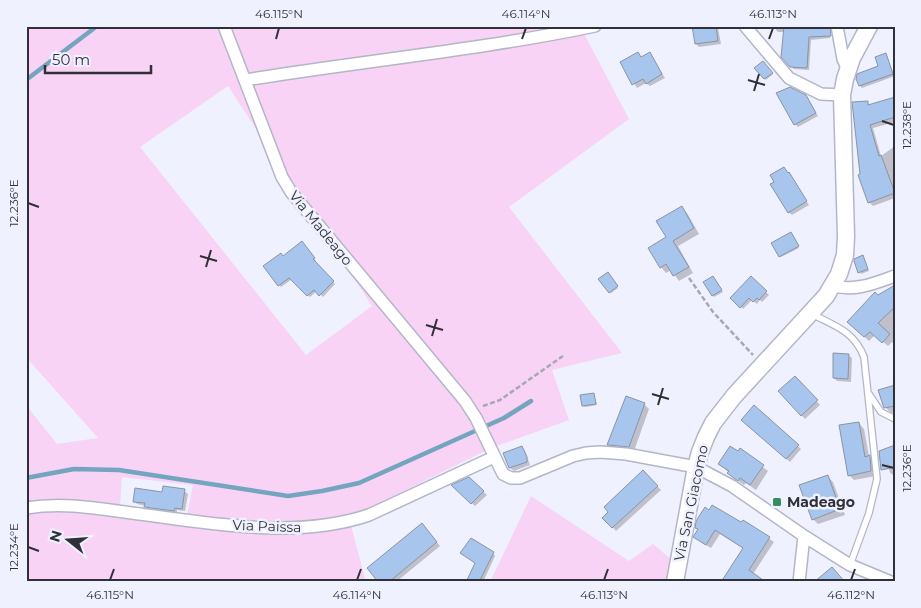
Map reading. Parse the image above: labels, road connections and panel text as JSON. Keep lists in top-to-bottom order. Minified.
{"streets":{"street":["Via Madeago","Via San Giacomo","Via Paissa"]},"crossings":[["Via Madeago","Via San Giacomo"],["Via Madeago","Via Paissa"]],"places":{"transit":["Madeago"]},"scale_bar":"50 m","north":"left","coordinates":["46.115°N","46.114°N","46.113°N","12.238°E","12.236°E","12.234°E","46.112°N"]}
